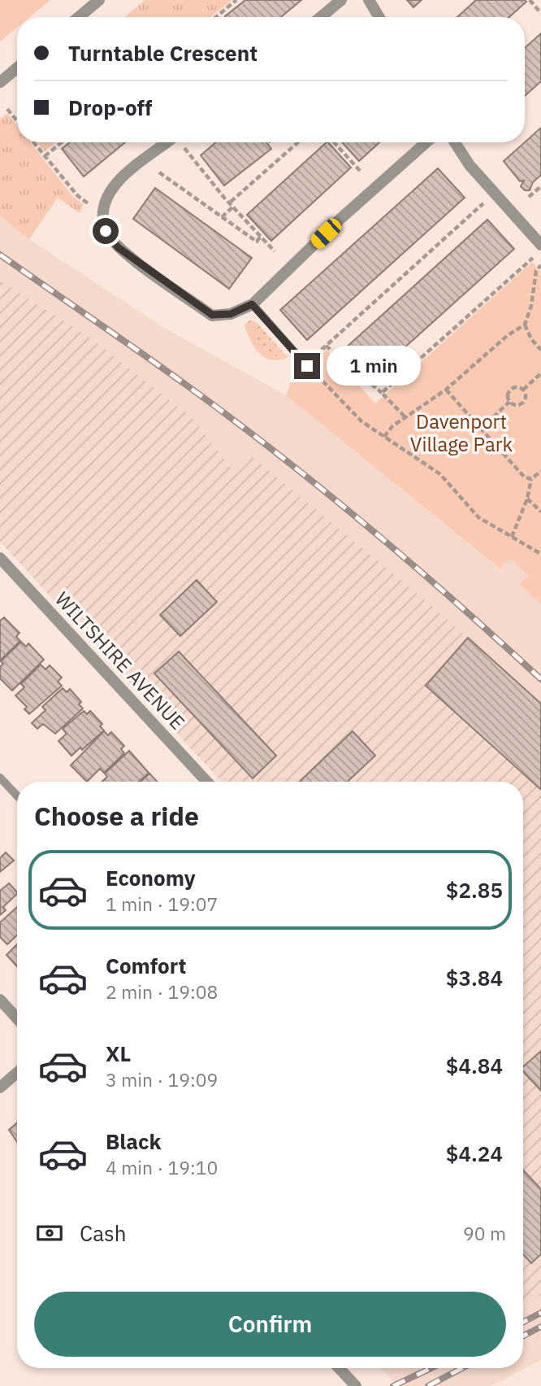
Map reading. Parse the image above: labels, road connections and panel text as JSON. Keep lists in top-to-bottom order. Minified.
{"streets":{"street":["WILTSHIRE AVENUE"]},"parks":["Davenport Village Park"],"page":{"banner":["Turntable Crescent","Drop-off"],"bubble":"1 min","heading":"Choose a ride","list":[{"name":"Economy","note":"1 min · 19:07","value":"$2.85"},{"name":"Comfort","note":"2 min · 19:08","value":"$3.84"},{"name":"XL","note":"3 min · 19:09","value":"$4.84"},{"name":"Black","note":"4 min · 19:10","value":"$4.24"}],"pay":["Cash","90 m"],"buttons":"Confirm"}}
